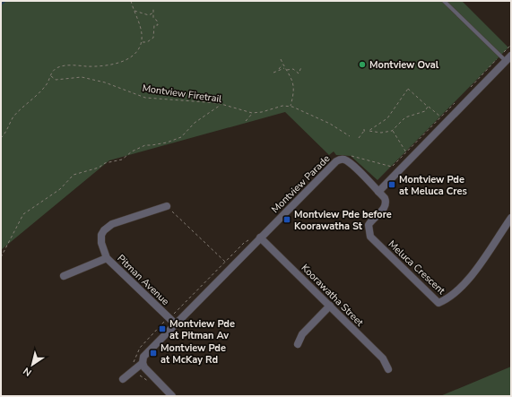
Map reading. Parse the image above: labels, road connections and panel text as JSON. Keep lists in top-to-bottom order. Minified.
{"streets":{"street":["Montview Parade","Meluca Crescent","Pitman Avenue","Koorawatha Street"],"path":["Montview Firetrail"]},"crossings":[["Montview Parade","Meluca Crescent"],["Montview Parade","Pitman Avenue"],["Montview Parade","Koorawatha Street"]],"places":{"other":["Montview Oval"],"transit":["Montview Pde at Meluca Cres","Montview Pde before Koorawatha St","Montview Pde at Pitman Av","Montview Pde at McKay Rd"]},"north":"bottom left"}
